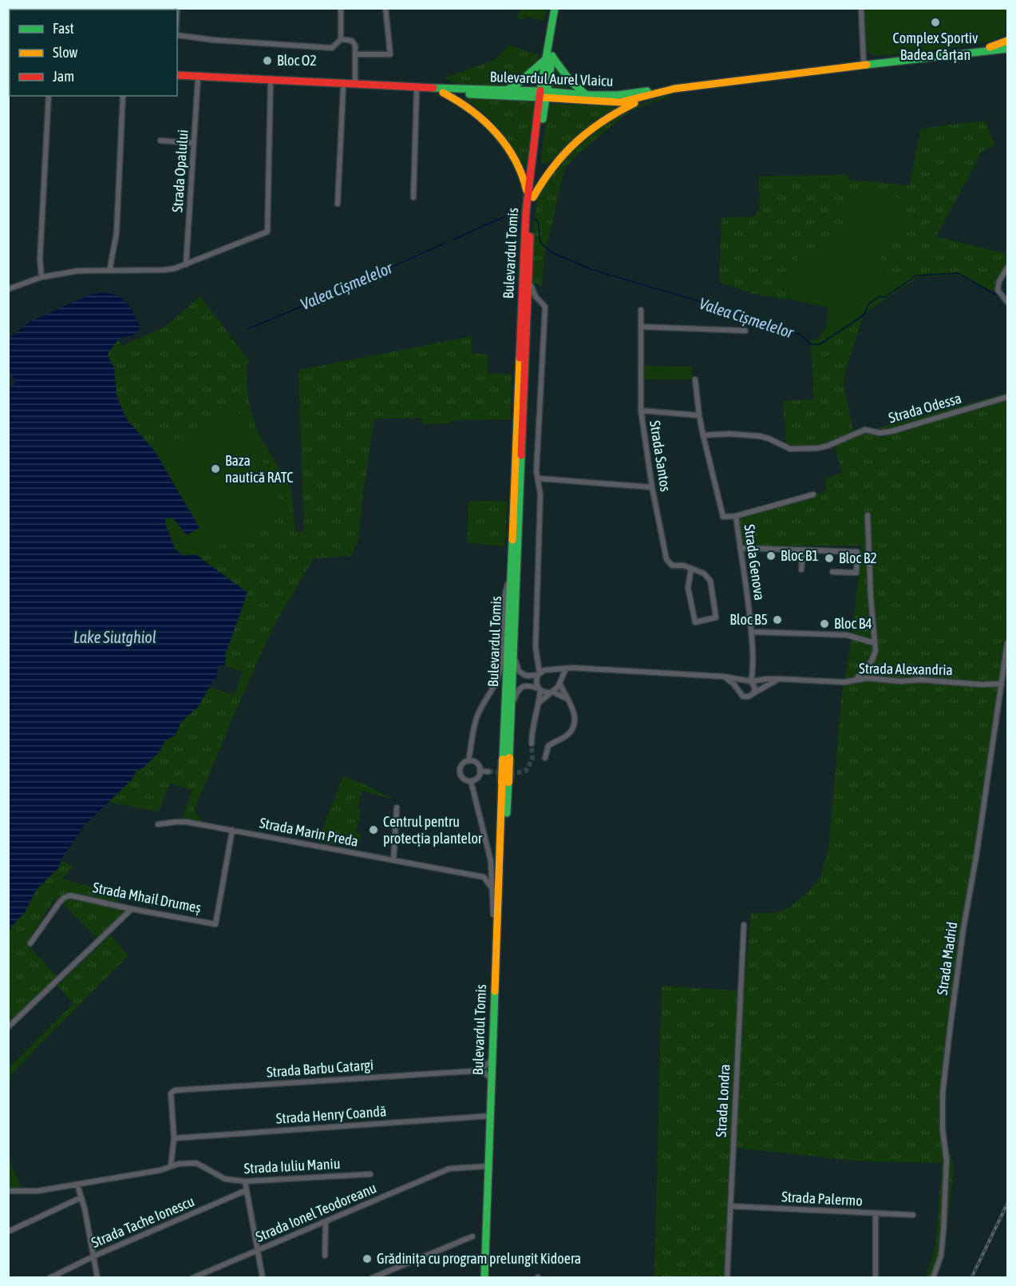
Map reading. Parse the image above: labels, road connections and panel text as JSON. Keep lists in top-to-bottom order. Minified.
{"streets":{"main road":["Bulevardul Aurel Vlaicu","Bulevardul Tomis"],"street":["Strada Opalului","Strada Odessa","Strada Santos","Strada Genova","Strada Alexandria","Strada Marin Preda","Strada Mhail Drumeș","Strada Madrid","Strada Barbu Catargi","Strada Londra","Strada Henry Coandă","Strada Iuliu Maniu","Strada Palermo","Strada Ionel Teodoreanu","Strada Tache Ionescu"]},"crossings":[["Bulevardul Aurel Vlaicu","Strada Opalului"],["Bulevardul Aurel Vlaicu","Bulevardul Tomis"],["Bulevardul Tomis","Strada Barbu Catargi"],["Bulevardul Tomis","Strada Henry Coandă"],["Bulevardul Tomis","Strada Ionel Teodoreanu"],["Strada Odessa","Strada Genova"],["Strada Genova","Strada Alexandria"],["Strada Alexandria","Strada Madrid"],["Strada Marin Preda","Strada Mhail Drumeș"],["Strada Barbu Catargi","Strada Henry Coandă"],["Strada Londra","Strada Palermo"]],"water":["Valea Cișmelelor","Lake Siutghiol"],"places":["Complex Sportiv Badea Cârțan","Bloc O2","Baza nautică RATC","Bloc B1","Bloc B2","Bloc B5","Bloc B4","Centrul pentru protecția plantelor","Grădinița cu program prelungit Kidoera"],"legend":["Fast","Slow","Jam"]}
